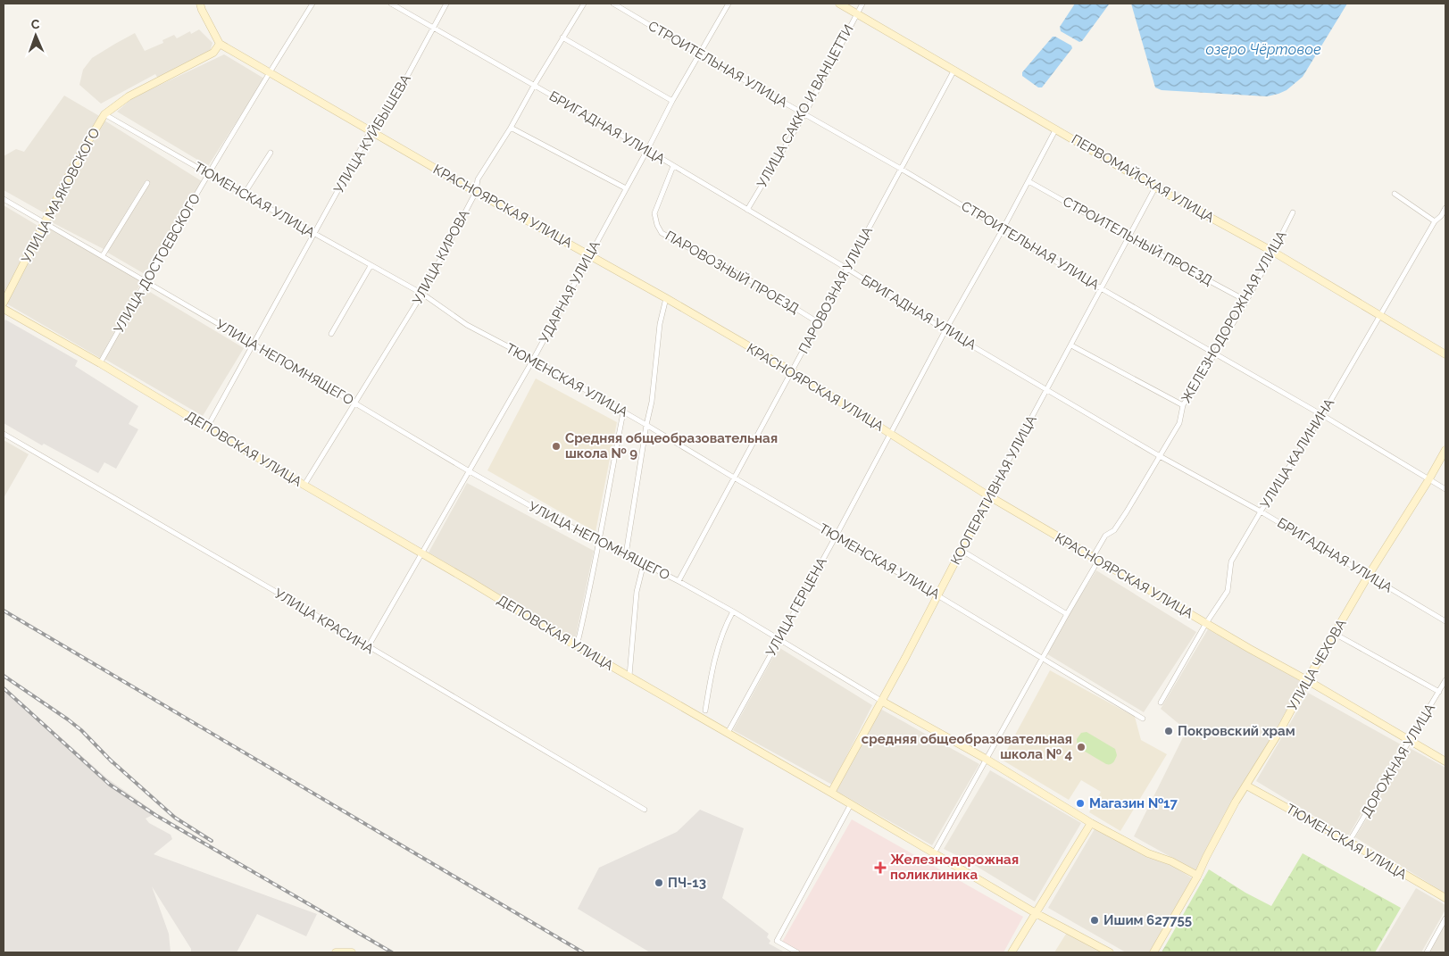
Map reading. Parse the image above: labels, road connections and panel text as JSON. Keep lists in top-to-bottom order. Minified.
{"streets":{"main road":["ПЕРВОМАЙСКАЯ УЛИЦА","УЛИЦА МАЯКОВСКОГО","ТЮМЕНСКАЯ УЛИЦА","КРАСНОЯРСКАЯ УЛИЦА","УЛИЦА НЕПОМНЯЩЕГО","ДЕПОВСКАЯ УЛИЦА","КООПЕРАТИВНАЯ УЛИЦА","УЛИЦА ЧЕХОВА"],"street":["СТРОИТЕЛЬНАЯ УЛИЦА","УЛИЦА САККО И ВАНЦЕТТИ","БРИГАДНАЯ УЛИЦА","УЛИЦА КУЙБЫШЕВА","СТРОИТЕЛЬНЫЙ ПРОЕЗД","УЛИЦА КИРОВА","УЛИЦА ДОСТОЕВСКОГО","ПАРОВОЗНЫЙ ПРОЕЗД","ПАРОВОЗНАЯ УЛИЦА","УДАРНАЯ УЛИЦА","ЖЕЛЕЗНОДОРОЖНАЯ УЛИЦА","УЛИЦА КАЛИНИНА","УЛИЦА ГЕРЦЕНА","УЛИЦА КРАСИНА","ДОРОЖНАЯ УЛИЦА"]},"crossings":[["СТРОИТЕЛЬНАЯ УЛИЦА","УЛИЦА САККО И ВАНЦЕТТИ"],["СТРОИТЕЛЬНАЯ УЛИЦА","ПАРОВОЗНАЯ УЛИЦА"],["СТРОИТЕЛЬНАЯ УЛИЦА","УДАРНАЯ УЛИЦА"],["СТРОИТЕЛЬНАЯ УЛИЦА","ЖЕЛЕЗНОДОРОЖНАЯ УЛИЦА"],["СТРОИТЕЛЬНАЯ УЛИЦА","УЛИЦА КАЛИНИНА"],["СТРОИТЕЛЬНАЯ УЛИЦА","КООПЕРАТИВНАЯ УЛИЦА"],["СТРОИТЕЛЬНАЯ УЛИЦА","УЛИЦА ГЕРЦЕНА"],["СТРОИТЕЛЬНАЯ УЛИЦА","УЛИЦА ЧЕХОВА"],["УЛИЦА САККО И ВАНЦЕТТИ","БРИГАДНАЯ УЛИЦА"],["УЛИЦА САККО И ВАНЦЕТТИ","ПЕРВОМАЙСКАЯ УЛИЦА"],["БРИГАДНАЯ УЛИЦА","УЛИЦА КУЙБЫШЕВА"],["БРИГАДНАЯ УЛИЦА","УЛИЦА КИРОВА"],["БРИГАДНАЯ УЛИЦА","ПАРОВОЗНЫЙ ПРОЕЗД"],["БРИГАДНАЯ УЛИЦА","ПАРОВОЗНАЯ УЛИЦА"],["БРИГАДНАЯ УЛИЦА","УДАРНАЯ УЛИЦА"],["БРИГАДНАЯ УЛИЦА","ЖЕЛЕЗНОДОРОЖНАЯ УЛИЦА"],["БРИГАДНАЯ УЛИЦА","УЛИЦА КАЛИНИНА"],["БРИГАДНАЯ УЛИЦА","КООПЕРАТИВНАЯ УЛИЦА"],["БРИГАДНАЯ УЛИЦА","УЛИЦА ГЕРЦЕНА"],["БРИГАДНАЯ УЛИЦА","УЛИЦА ЧЕХОВА"],["УЛИЦА КУЙБЫШЕВА","ТЮМЕНСКАЯ УЛИЦА"],["УЛИЦА КУЙБЫШЕВА","КРАСНОЯРСКАЯ УЛИЦА"],["УЛИЦА КУЙБЫШЕВА","УЛИЦА НЕПОМНЯЩЕГО"],["УЛИЦА КУЙБЫШЕВА","ДЕПОВСКАЯ УЛИЦА"],["ПЕРВОМАЙСКАЯ УЛИЦА","ПАРОВОЗНАЯ УЛИЦА"],["ПЕРВОМАЙСКАЯ УЛИЦА","ЖЕЛЕЗНОДОРОЖНАЯ УЛИЦА"],["ПЕРВОМАЙСКАЯ УЛИЦА","УЛИЦА КАЛИНИНА"],["ПЕРВОМАЙСКАЯ УЛИЦА","КООПЕРАТИВНАЯ УЛИЦА"],["ПЕРВОМАЙСКАЯ УЛИЦА","УЛИЦА ГЕРЦЕНА"],["УЛИЦА МАЯКОВСКОГО","ТЮМЕНСКАЯ УЛИЦА"],["УЛИЦА МАЯКОВСКОГО","КРАСНОЯРСКАЯ УЛИЦА"],["УЛИЦА МАЯКОВСКОГО","УЛИЦА НЕПОМНЯЩЕГО"],["ТЮМЕНСКАЯ УЛИЦА","УЛИЦА КИРОВА"],["ТЮМЕНСКАЯ УЛИЦА","УЛИЦА ДОСТОЕВСКОГО"],["ТЮМЕНСКАЯ УЛИЦА","ПАРОВОЗНАЯ УЛИЦА"],["ТЮМЕНСКАЯ УЛИЦА","УДАРНАЯ УЛИЦА"],["ТЮМЕНСКАЯ УЛИЦА","ЖЕЛЕЗНОДОРОЖНАЯ УЛИЦА"],["ТЮМЕНСКАЯ УЛИЦА","КООПЕРАТИВНАЯ УЛИЦА"],["ТЮМЕНСКАЯ УЛИЦА","УЛИЦА ГЕРЦЕНА"],["ТЮМЕНСКАЯ УЛИЦА","УЛИЦА ЧЕХОВА"],["ТЮМЕНСКАЯ УЛИЦА","ДОРОЖНАЯ УЛИЦА"],["КРАСНОЯРСКАЯ УЛИЦА","УЛИЦА КИРОВА"],["КРАСНОЯРСКАЯ УЛИЦА","УЛИЦА ДОСТОЕВСКОГО"],["КРАСНОЯРСКАЯ УЛИЦА","ПАРОВОЗНАЯ УЛИЦА"],["КРАСНОЯРСКАЯ УЛИЦА","УДАРНАЯ УЛИЦА"],["КРАСНОЯРСКАЯ УЛИЦА","ЖЕЛЕЗНОДОРОЖНАЯ УЛИЦА"],["КРАСНОЯРСКАЯ УЛИЦА","УЛИЦА КАЛИНИНА"],["КРАСНОЯРСКАЯ УЛИЦА","КООПЕРАТИВНАЯ УЛИЦА"],["КРАСНОЯРСКАЯ УЛИЦА","УЛИЦА ГЕРЦЕНА"],["КРАСНОЯРСКАЯ УЛИЦА","УЛИЦА ЧЕХОВА"],["КРАСНОЯРСКАЯ УЛИЦА","ДОРОЖНАЯ УЛИЦА"],["СТРОИТЕЛЬНЫЙ ПРОЕЗД","ЖЕЛЕЗНОДОРОЖНАЯ УЛИЦА"],["СТРОИТЕЛЬНЫЙ ПРОЕЗД","КООПЕРАТИВНАЯ УЛИЦА"],["СТРОИТЕЛЬНЫЙ ПРОЕЗД","УЛИЦА ГЕРЦЕНА"],["УЛИЦА КИРОВА","УЛИЦА НЕПОМНЯЩЕГО"],["УЛИЦА КИРОВА","ДЕПОВСКАЯ УЛИЦА"],["УЛИЦА ДОСТОЕВСКОГО","УЛИЦА НЕПОМНЯЩЕГО"],["УЛИЦА ДОСТОЕВСКОГО","ДЕПОВСКАЯ УЛИЦА"],["ПАРОВОЗНЫЙ ПРОЕЗД","ПАРОВОЗНАЯ УЛИЦА"],["ПАРОВОЗНАЯ УЛИЦА","УЛИЦА НЕПОМНЯЩЕГО"],["УДАРНАЯ УЛИЦА","УЛИЦА НЕПОМНЯЩЕГО"],["УДАРНАЯ УЛИЦА","ДЕПОВСКАЯ УЛИЦА"],["УДАРНАЯ УЛИЦА","УЛИЦА КРАСИНА"],["ЖЕЛЕЗНОДОРОЖНАЯ УЛИЦА","УЛИЦА НЕПОМНЯЩЕГО"],["ЖЕЛЕЗНОДОРОЖНАЯ УЛИЦА","ДЕПОВСКАЯ УЛИЦА"],["УЛИЦА НЕПОМНЯЩЕГО","КООПЕРАТИВНАЯ УЛИЦА"],["УЛИЦА НЕПОМНЯЩЕГО","УЛИЦА ГЕРЦЕНА"],["УЛИЦА НЕПОМНЯЩЕГО","УЛИЦА ЧЕХОВА"],["ДЕПОВСКАЯ УЛИЦА","КООПЕРАТИВНАЯ УЛИЦА"],["ДЕПОВСКАЯ УЛИЦА","УЛИЦА ГЕРЦЕНА"]],"water":["озеро Чёртовое"],"places":{"other":["Средняя общеобразовательная школа № 9","Покровский храм","средняя общеобразовательная школа № 4","Магазин №17","ПЧ-13","Ишим 627755"],"health":["Железнодорожная поликлиника"]},"north":"top"}
